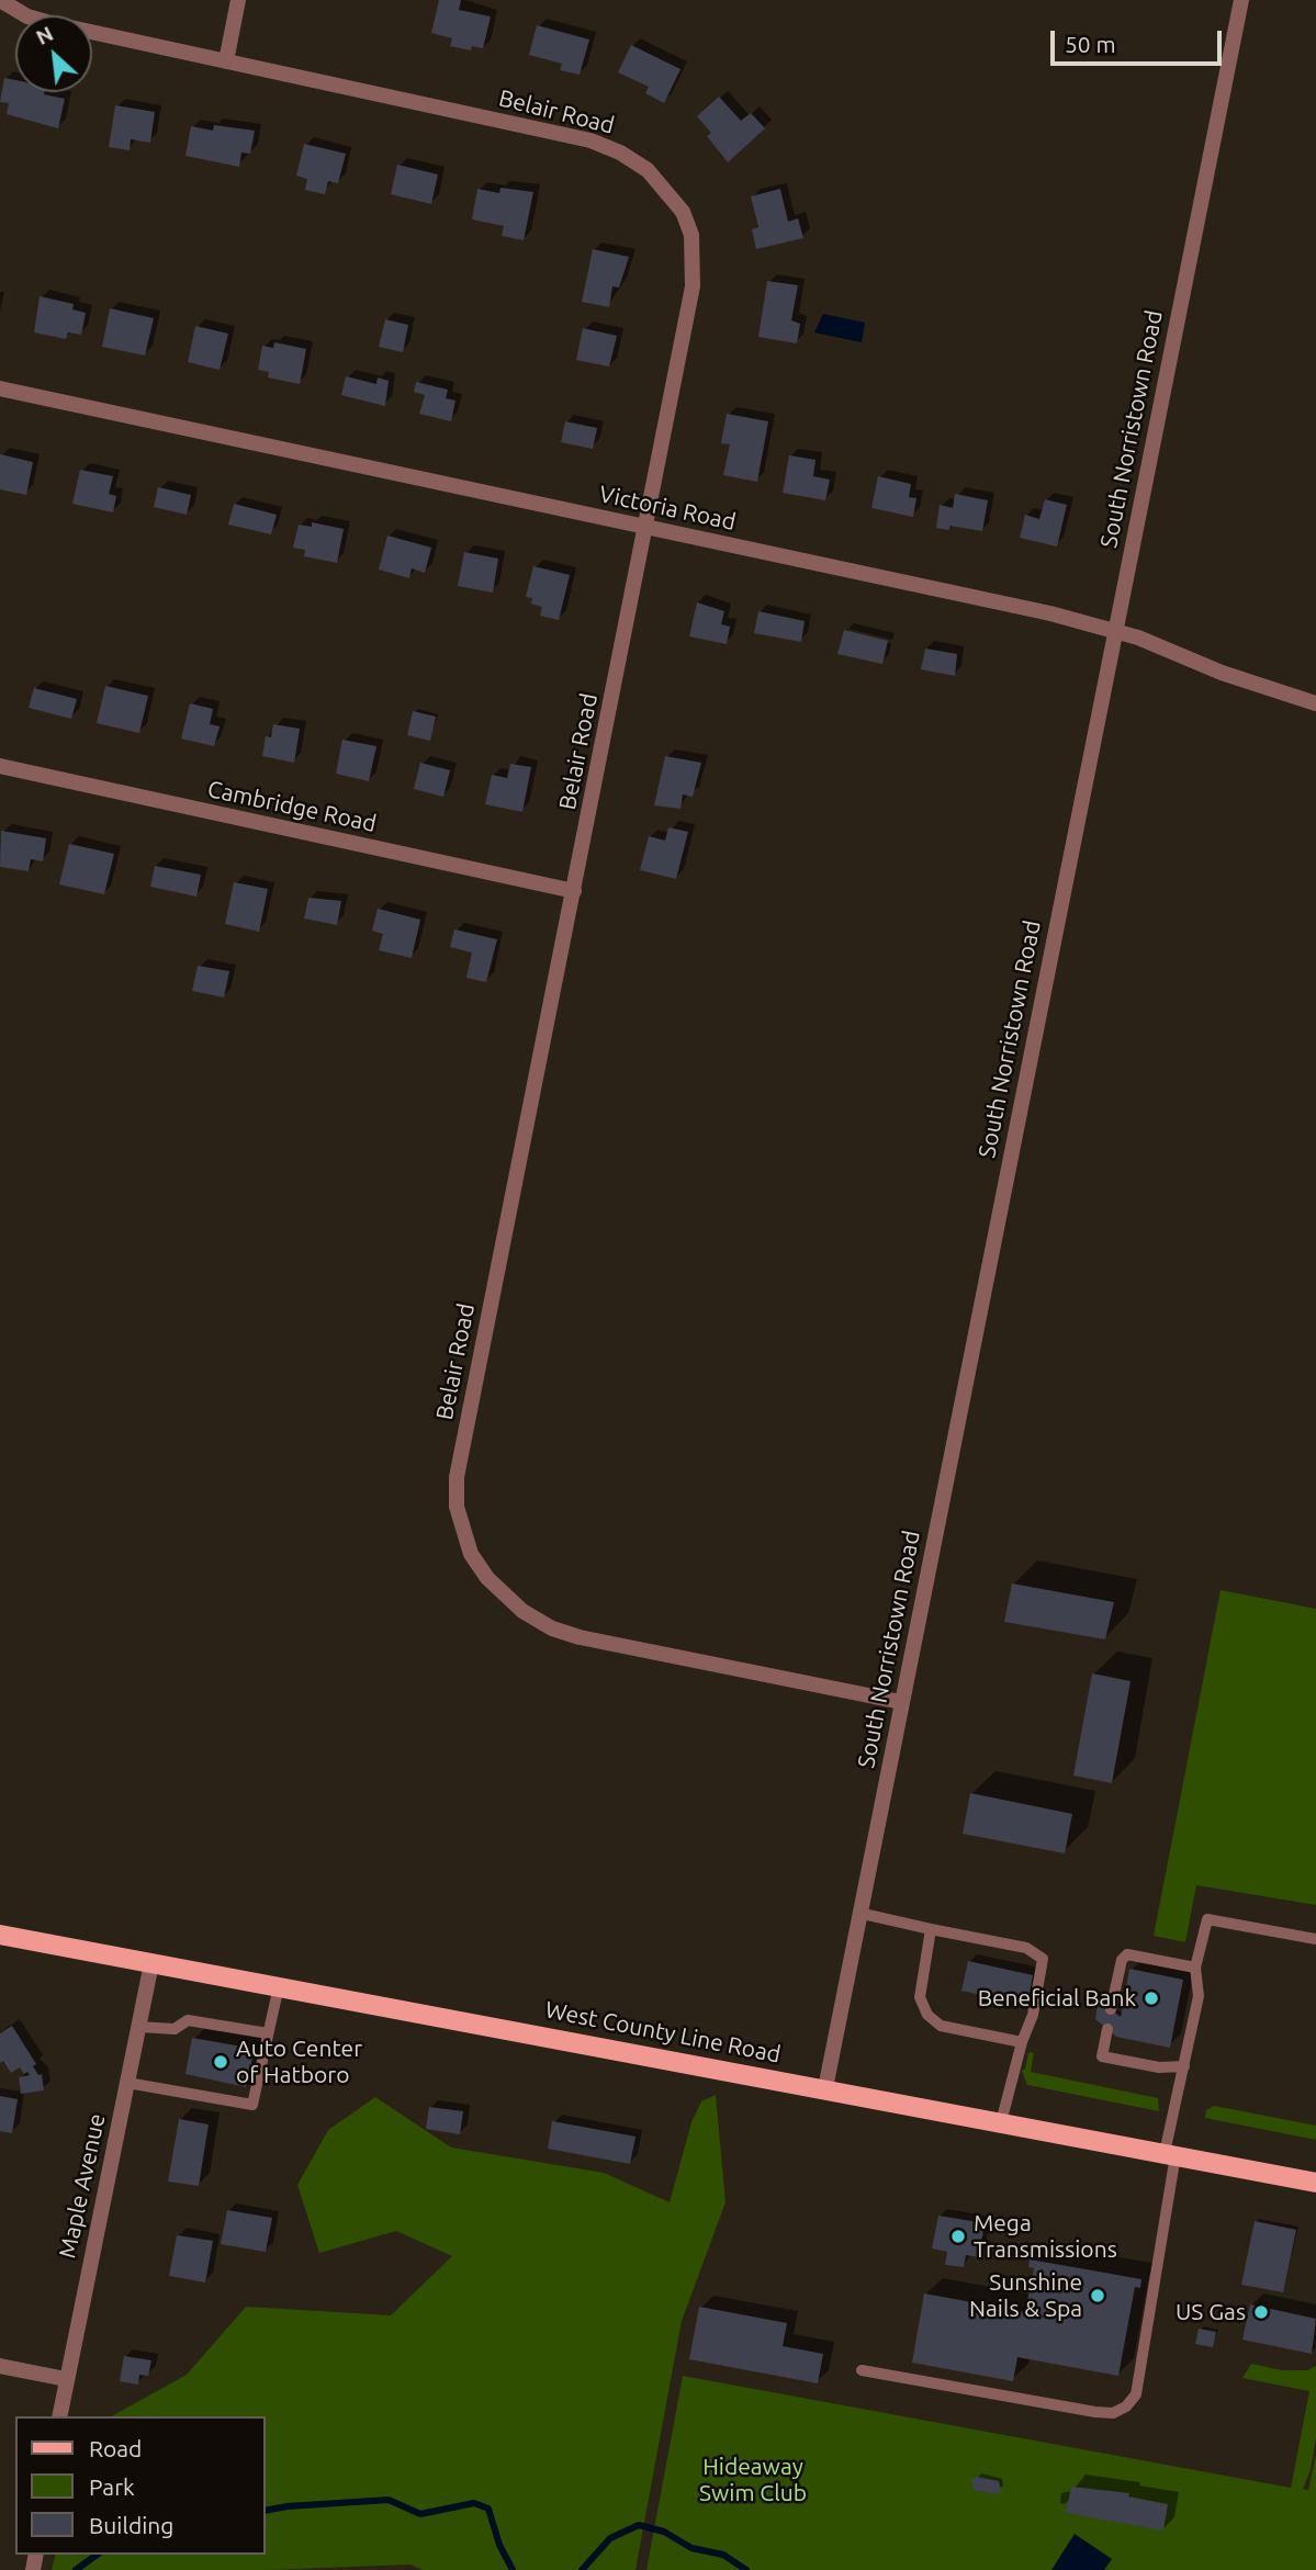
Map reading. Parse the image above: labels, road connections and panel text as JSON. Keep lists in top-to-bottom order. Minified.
{"streets":{"main road":["West County Line Road"],"street":["Belair Road","South Norristown Road","Victoria Road","Cambridge Road","Maple Avenue"]},"crossings":[["Belair Road","South Norristown Road"],["Belair Road","Victoria Road"],["Belair Road","Cambridge Road"],["South Norristown Road","Victoria Road"],["South Norristown Road","West County Line Road"],["West County Line Road","Maple Avenue"]],"parks":["Hideaway Swim Club"],"places":["Beneficial Bank","Auto Center of Hatboro","Mega Transmissions","Sunshine Nails & Spa","US Gas"],"legend":["Road","Park","Building"],"scale_bar":"50 m","north":"top left"}
